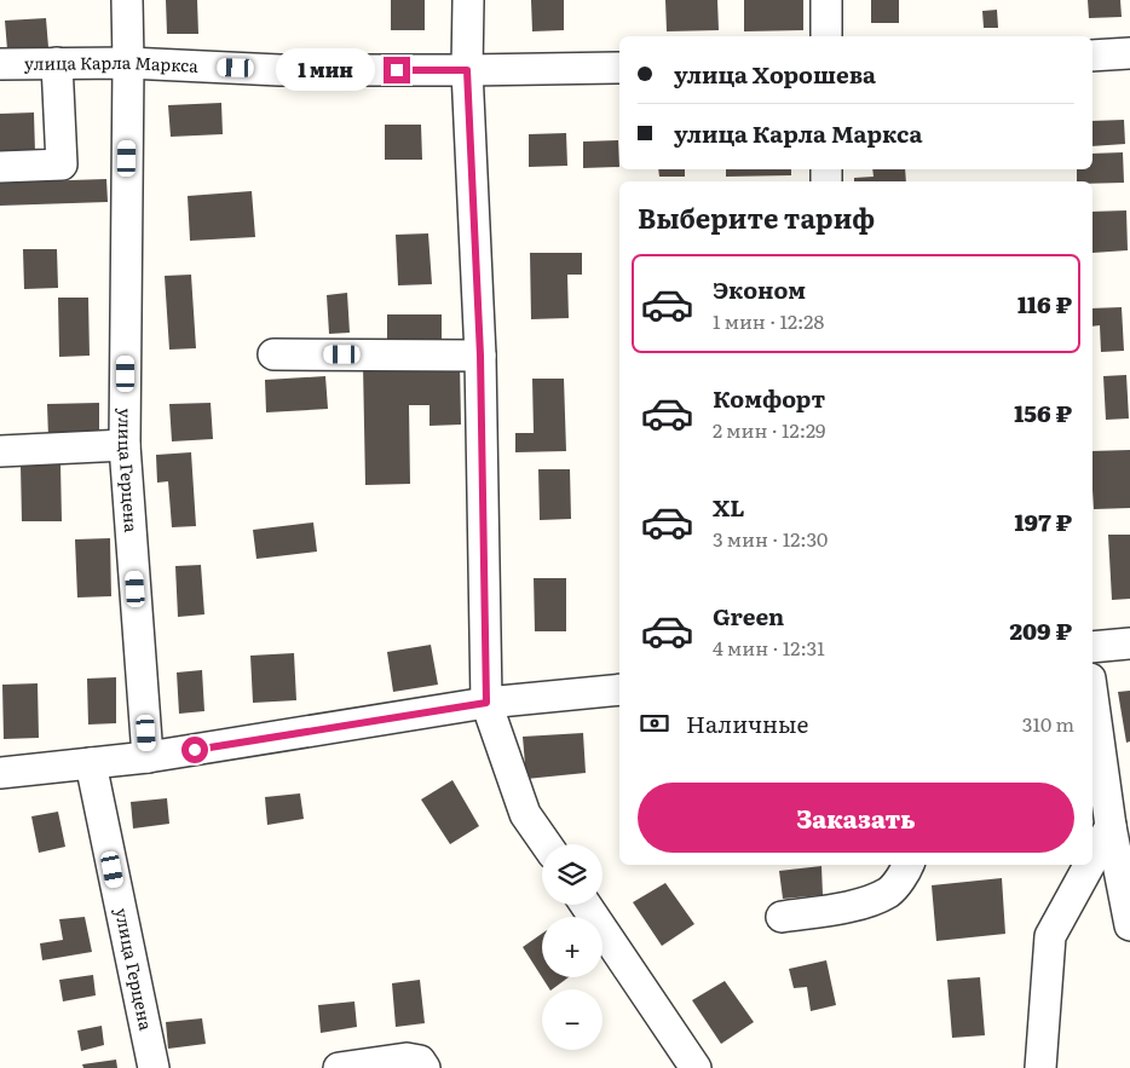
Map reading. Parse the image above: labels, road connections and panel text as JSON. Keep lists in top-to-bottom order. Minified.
{"streets":{"street":["улица Карла Маркса","улица Герцена"]},"crossings":[["улица Карла Маркса","улица Герцена"]],"page":{"banner":["улица Хорошева","улица Карла Маркса"],"bubble":"1 мин","heading":"Выберите тариф","list":[{"name":"Эконом","note":"1 мин · 12:28","value":"116 ₽"},{"name":"Комфорт","note":"2 мин · 12:29","value":"156 ₽"},{"name":"XL","note":"3 мин · 12:30","value":"197 ₽"},{"name":"Green","note":"4 мин · 12:31","value":"209 ₽"}],"pay":["Наличные","310 m"],"buttons":"Заказать","map_buttons":["+","−"]}}
